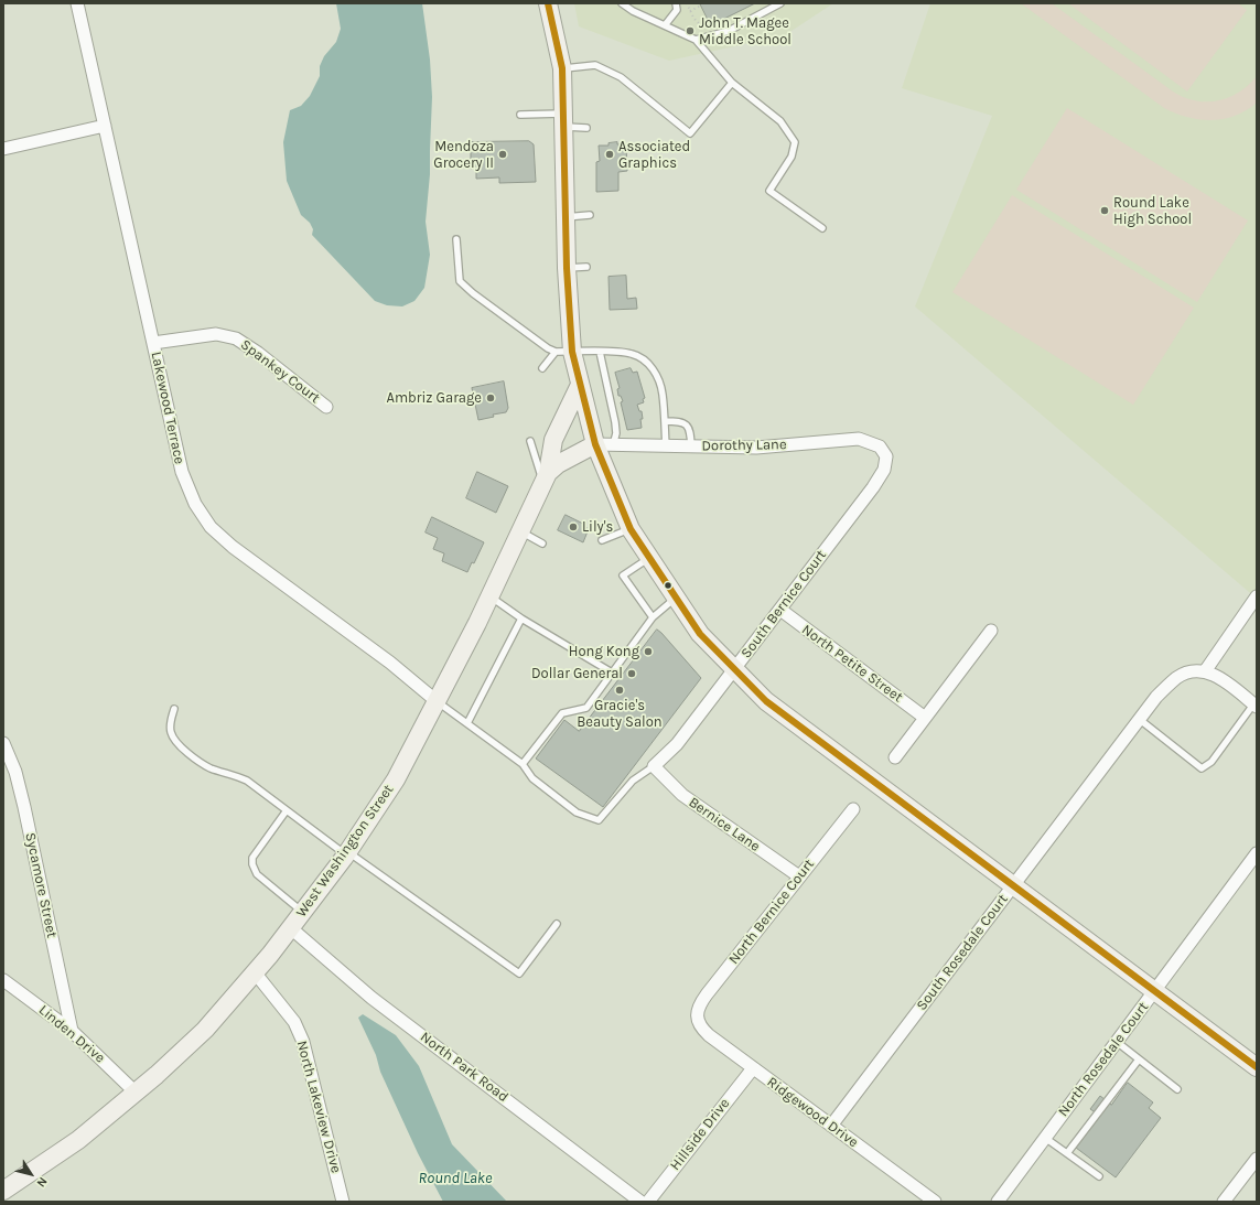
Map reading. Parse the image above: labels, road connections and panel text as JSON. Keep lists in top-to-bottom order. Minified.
{"streets":{"main road":["West Washington Street"],"street":["Spankey Court","Lakewood Terrace","Dorothy Lane","South Bernice Court","North Petite Street","Bernice Lane","Sycamore Street","North Bernice Court","South Rosedale Court","Linden Drive","North Rosedale Court","North Park Road","North Lakeview Drive","Ridgewood Drive","Hillside Drive"]},"crossings":[["Spankey Court","Lakewood Terrace"],["Lakewood Terrace","West Washington Street"],["Dorothy Lane","South Bernice Court"],["Dorothy Lane","West Washington Street"],["South Bernice Court","North Petite Street"],["South Bernice Court","Bernice Lane"],["Bernice Lane","North Bernice Court"],["West Washington Street","Linden Drive"],["West Washington Street","North Park Road"],["West Washington Street","North Lakeview Drive"],["Sycamore Street","Linden Drive"],["North Bernice Court","Ridgewood Drive"],["South Rosedale Court","Ridgewood Drive"],["Ridgewood Drive","Hillside Drive"]],"water":["Round Lake"],"places":["John T. Magee Middle School","Mendoza Grocery II","Associated Graphics","Round Lake High School","Ambriz Garage","Lily's","Hong Kong","Dollar General","Gracie's Beauty Salon"],"north":"bottom right"}
